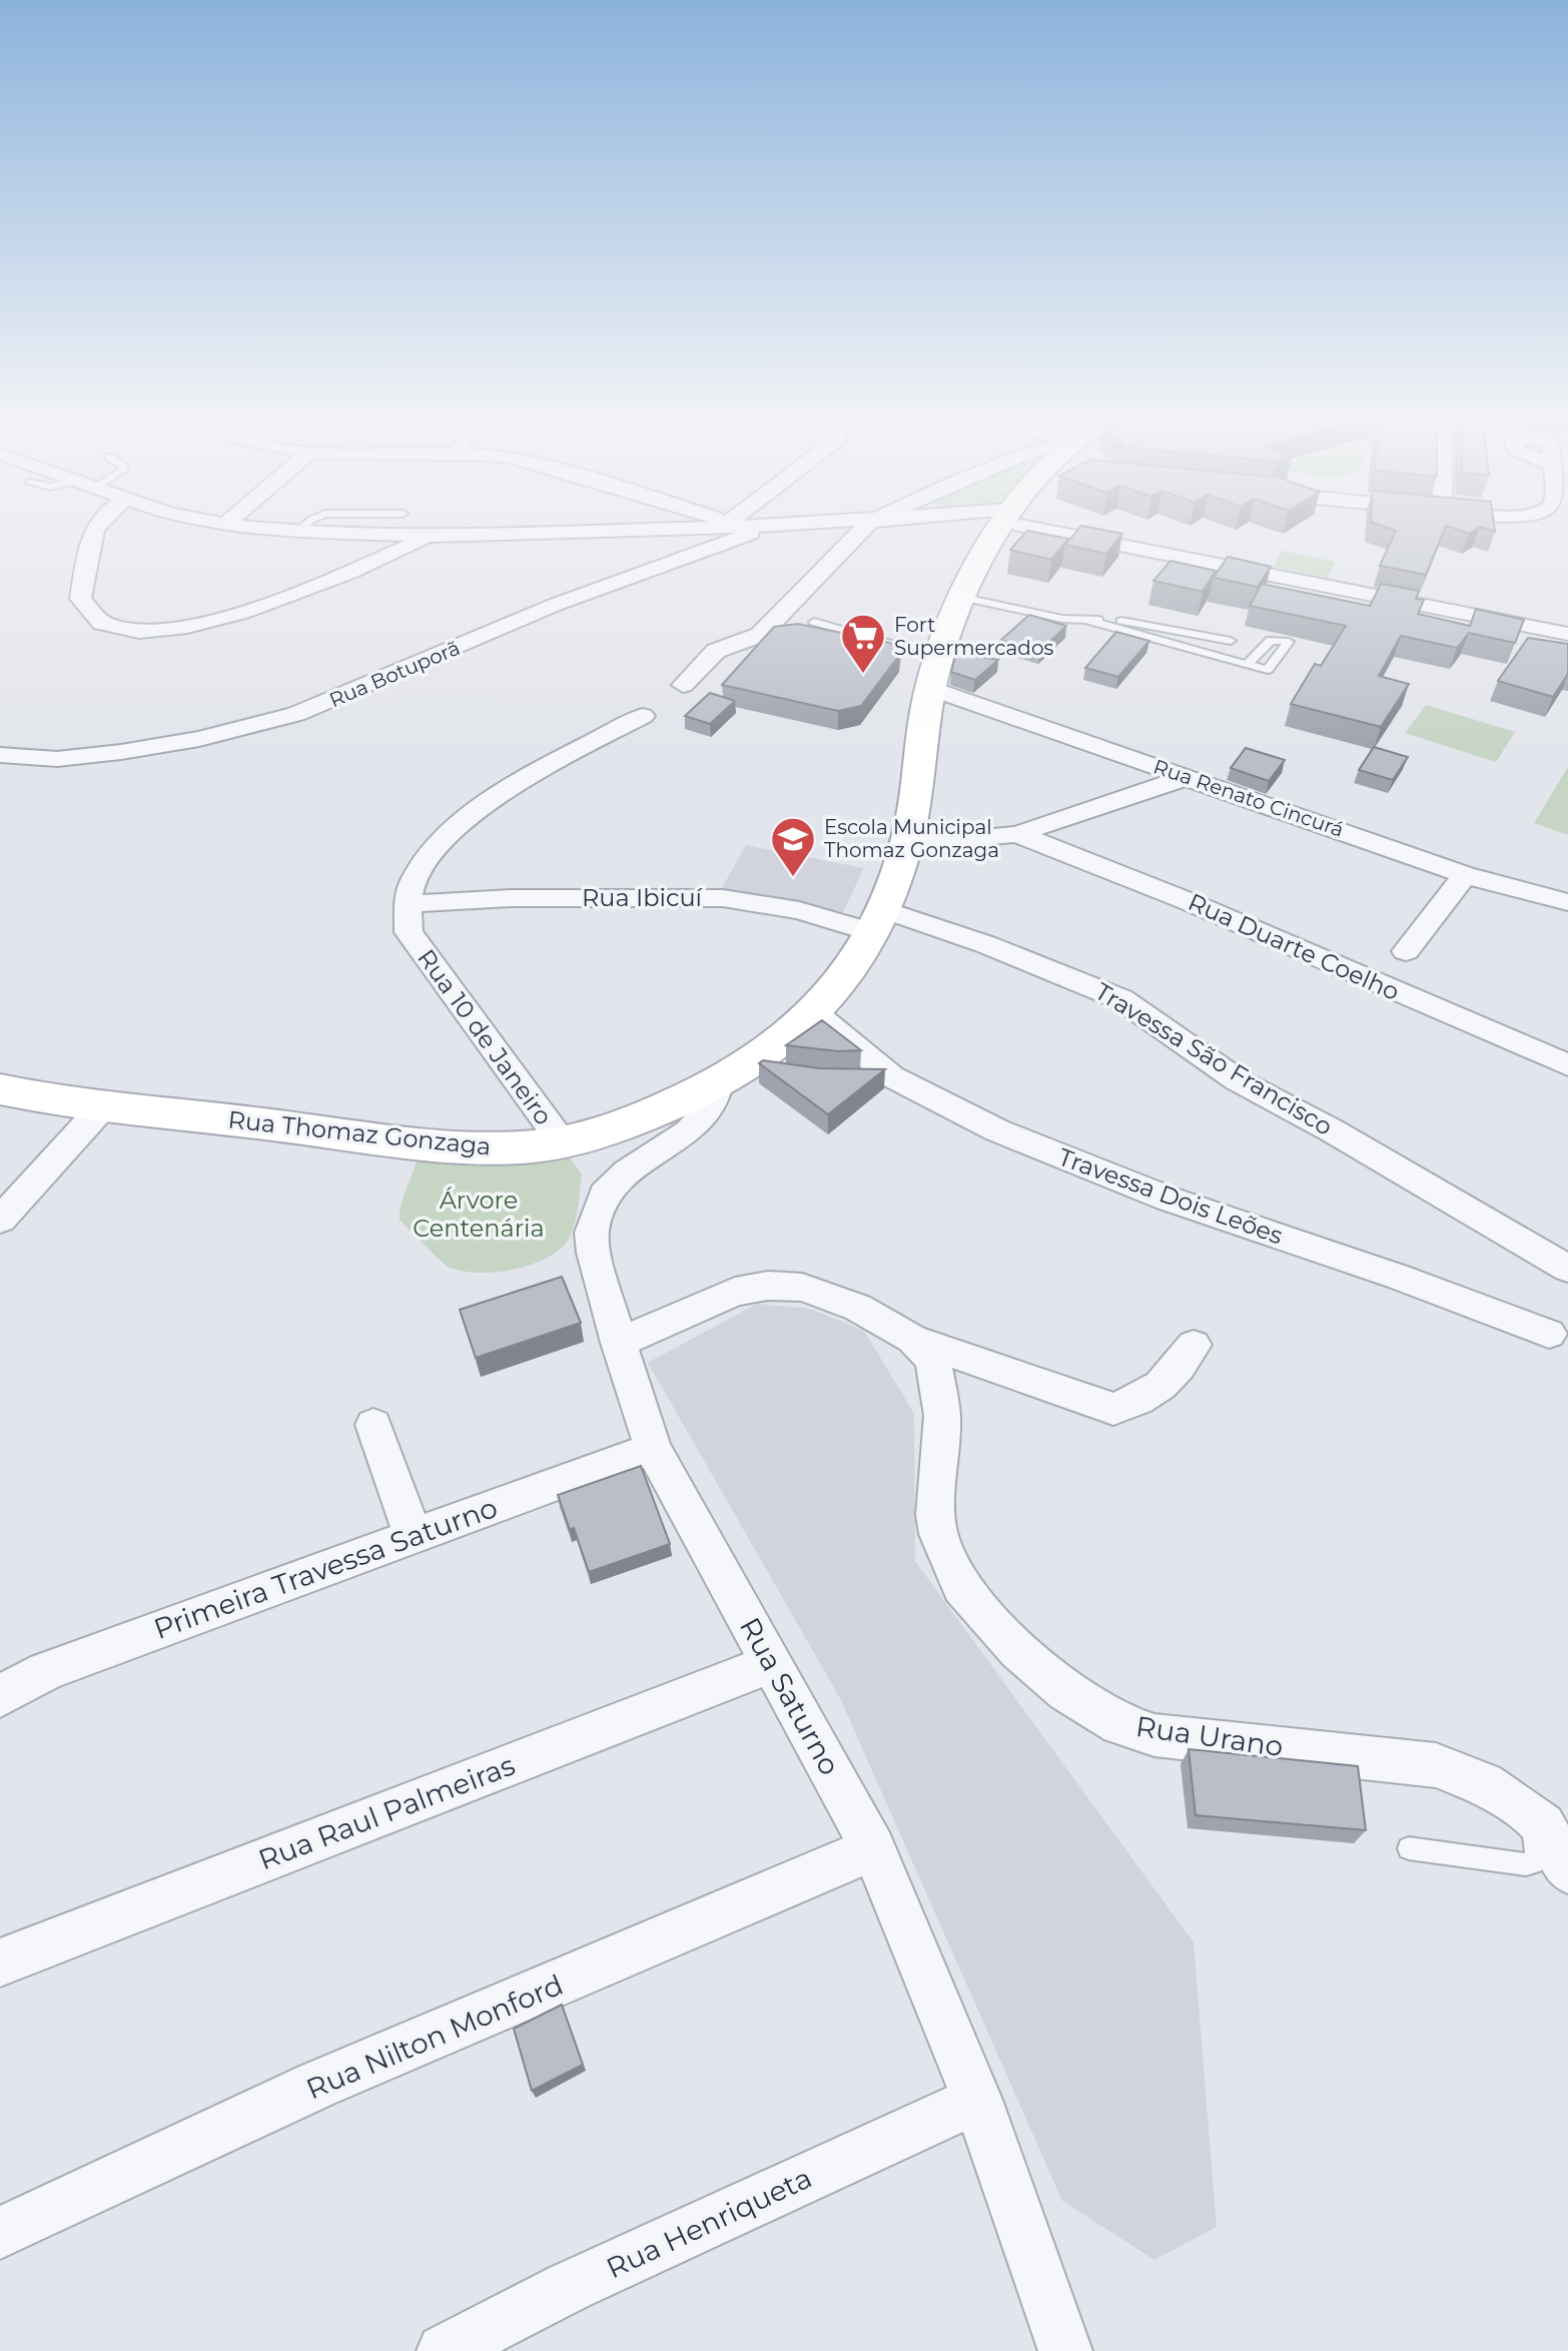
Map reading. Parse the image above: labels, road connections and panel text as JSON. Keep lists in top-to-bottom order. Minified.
{"streets":{"main road":["Rua Thomaz Gonzaga"],"street":["Rua Botuporã","Rua Renato Cincurá","Rua Ibicuí","Rua Duarte Coelho","Rua 10 de Janeiro","Travessa São Francisco","Travessa Dois Leões","Primeira Travessa Saturno","Rua Saturno","Rua Urano","Rua Raul Palmeiras","Rua Nilton Monford","Rua Henriqueta"]},"crossings":[["Rua Renato Cincurá","Rua Thomaz Gonzaga"],["Rua Ibicuí","Rua 10 de Janeiro"],["Rua Ibicuí","Travessa São Francisco"],["Rua Ibicuí","Rua Thomaz Gonzaga"],["Rua 10 de Janeiro","Rua Thomaz Gonzaga"],["Travessa São Francisco","Rua Thomaz Gonzaga"],["Rua Thomaz Gonzaga","Travessa Dois Leões"],["Rua Thomaz Gonzaga","Rua Saturno"],["Primeira Travessa Saturno","Rua Saturno"],["Rua Saturno","Rua Urano"],["Rua Saturno","Rua Raul Palmeiras"],["Rua Saturno","Rua Nilton Monford"],["Rua Saturno","Rua Henriqueta"]],"parks":["Árvore Centenária"],"places":{"supermarket":["Fort Supermercados"],"school or university":["Escola Municipal Thomaz Gonzaga"]}}
